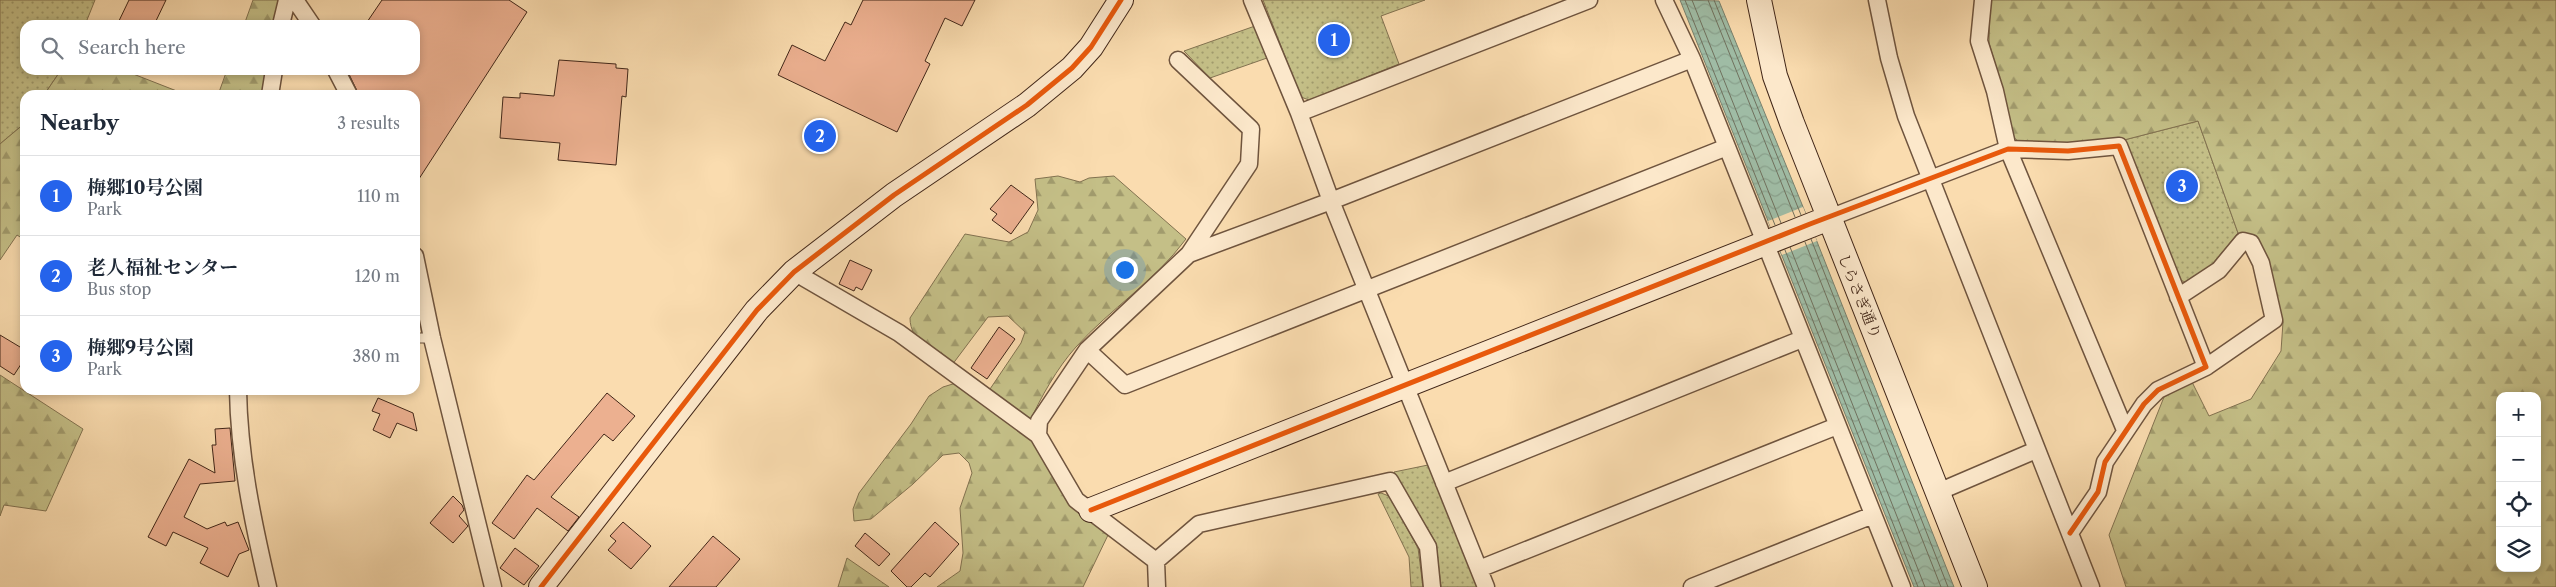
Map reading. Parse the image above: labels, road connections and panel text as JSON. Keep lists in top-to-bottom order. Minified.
{"streets":{"street":["しらさぎ通り"]},"page":{"search":"Search here","pins":["1","2","3"],"heading":["Nearby","3 results"],"list":[{"mark":"1","name":"梅郷10号公園","note":"Park","value":"110 m"},{"mark":"2","name":"老人福祉センター","note":"Bus stop","value":"120 m"},{"mark":"3","name":"梅郷9号公園","note":"Park","value":"380 m"}],"map_buttons":["+","−"]}}
